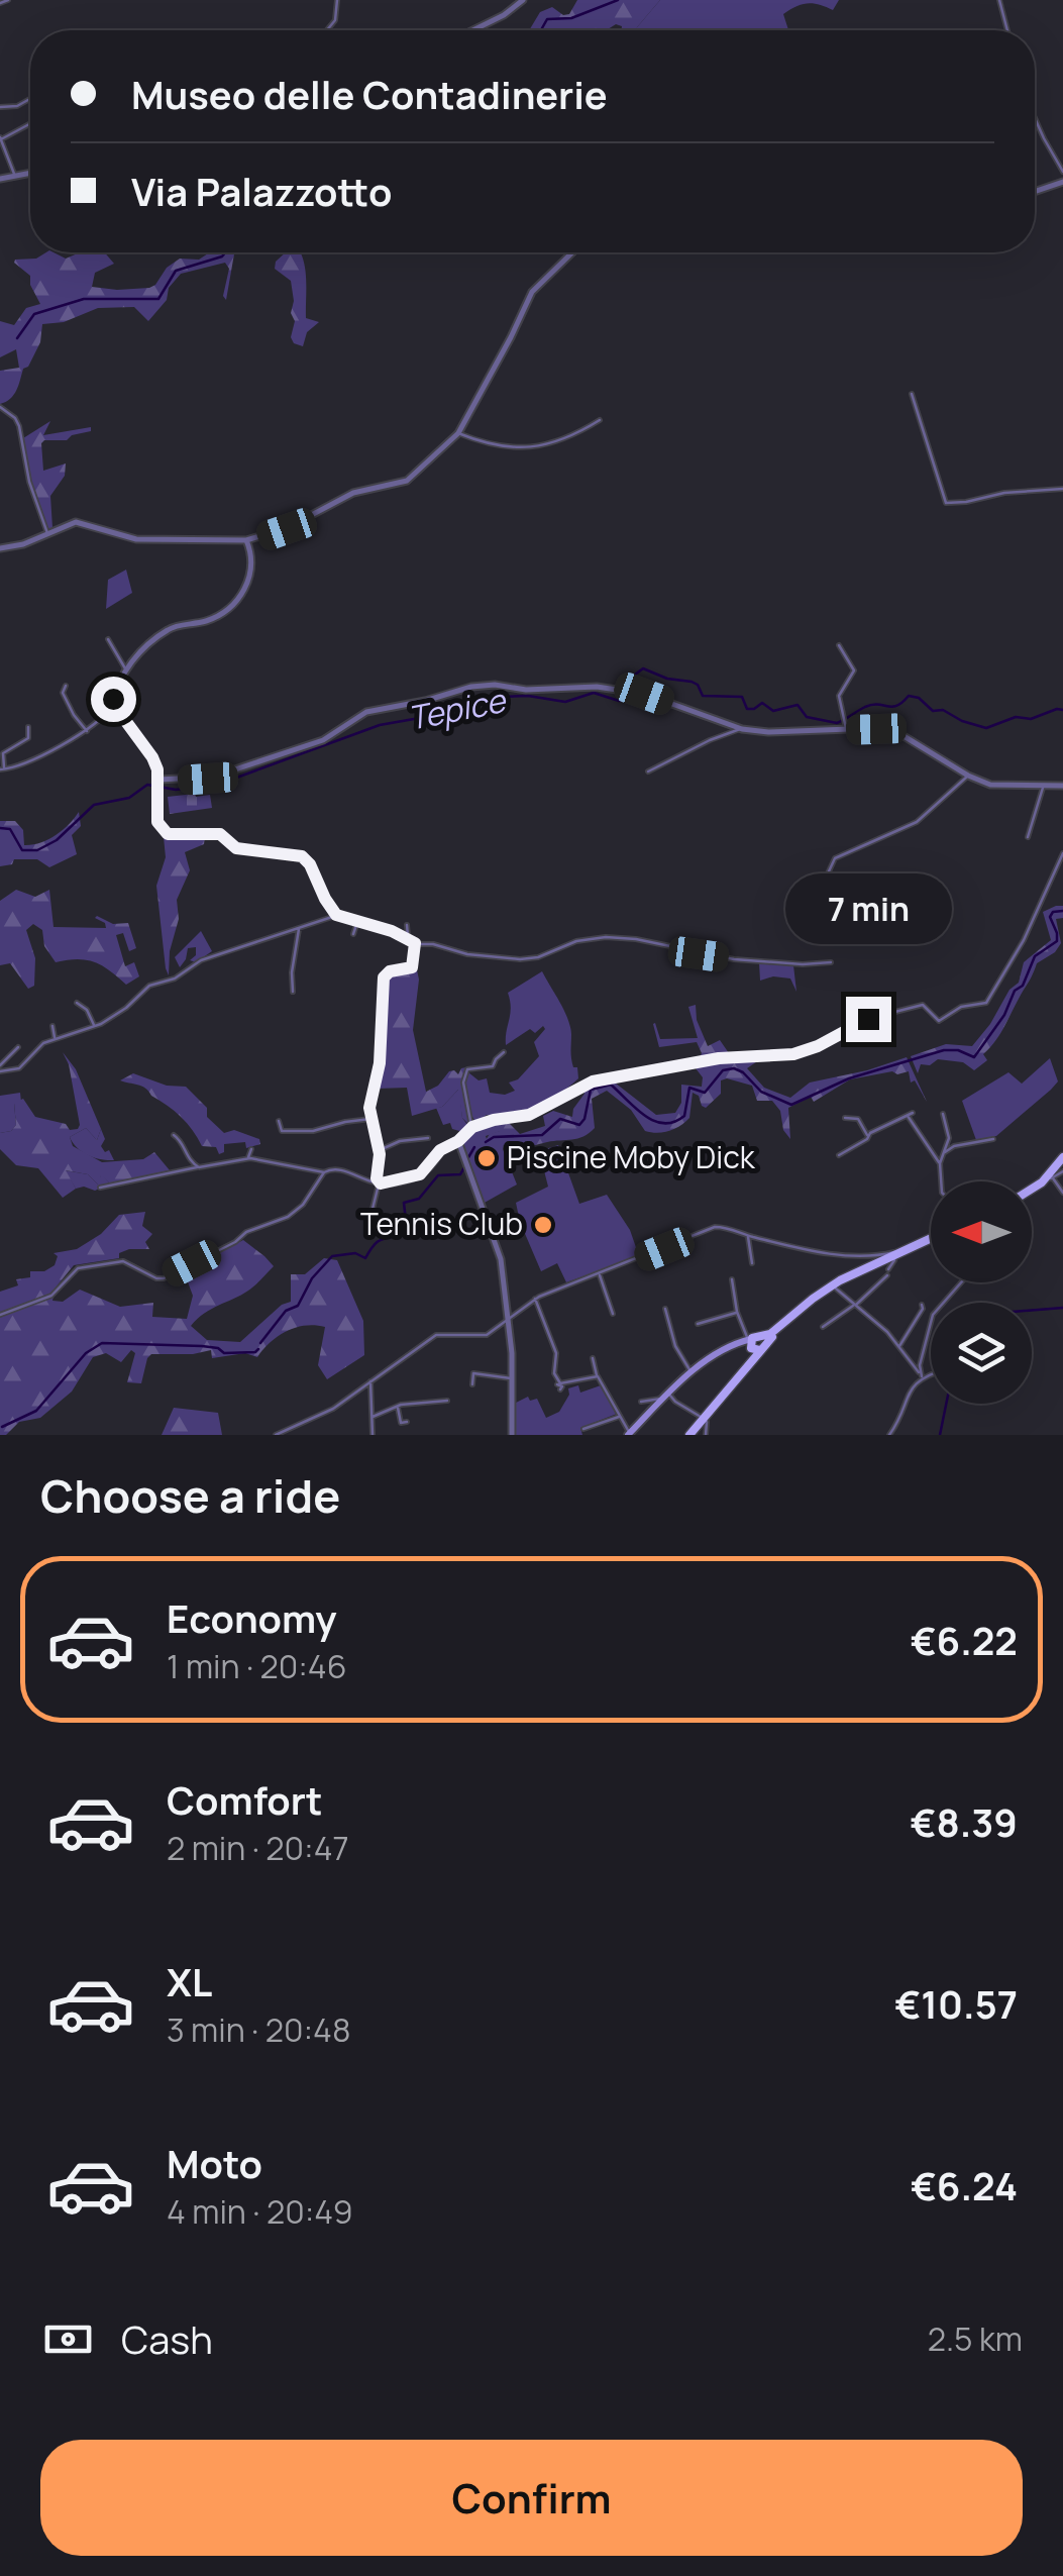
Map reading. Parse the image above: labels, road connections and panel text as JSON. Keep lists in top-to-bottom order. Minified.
{"water":["Tepice"],"places":["Piscine Moby Dick","Tennis Club"],"north":"left","page":{"banner":["Museo delle Contadinerie","Via Palazzotto"],"bubble":"7 min","heading":"Choose a ride","list":[{"name":"Economy","note":"1 min · 20:46","value":"€6.22"},{"name":"Comfort","note":"2 min · 20:47","value":"€8.39"},{"name":"XL","note":"3 min · 20:48","value":"€10.57"},{"name":"Moto","note":"4 min · 20:49","value":"€6.24"}],"pay":["Cash","2.5 km"],"buttons":"Confirm"}}
